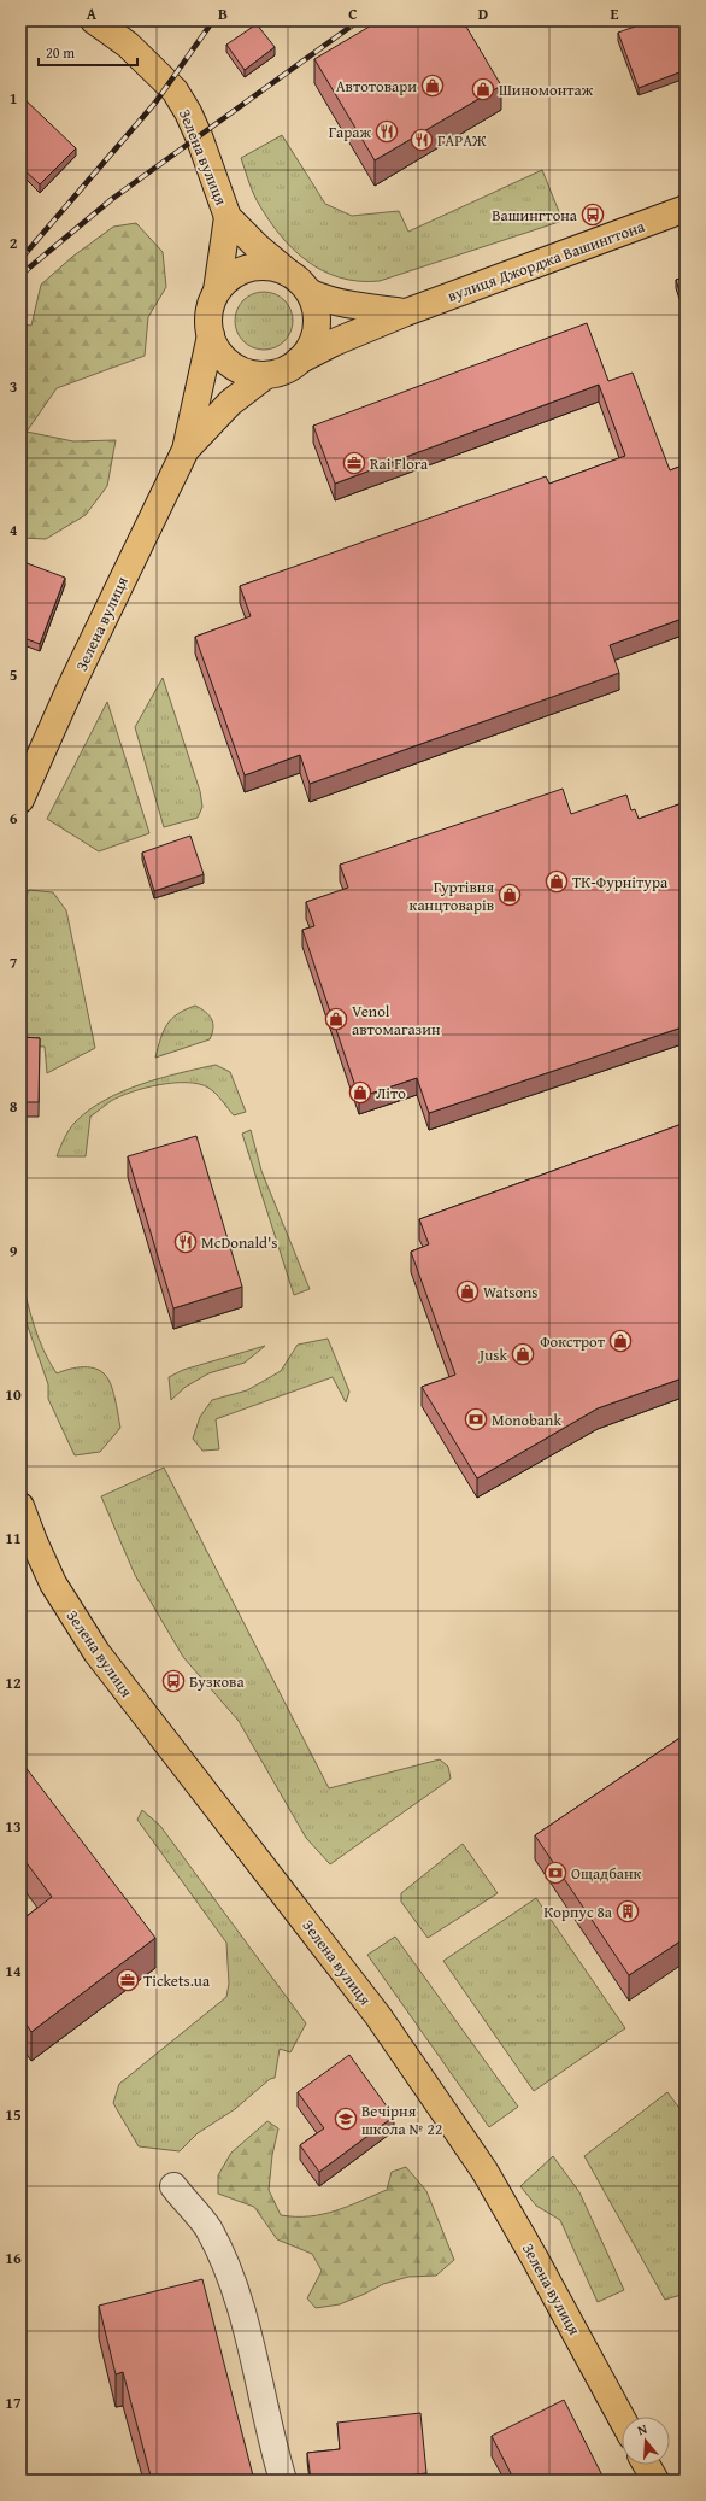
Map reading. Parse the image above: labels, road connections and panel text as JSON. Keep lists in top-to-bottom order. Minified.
{"streets":{"main road":["Зелена вулиця","вулиця Джорджа Вашингтона"]},"crossings":[["Зелена вулиця","вулиця Джорджа Вашингтона"]],"places":{"shop":["Автотовари","Шиномонтаж","ТК-Фурнітура","Гуртівня канцтоварів","Venol автомагазин","Літо","Watsons","Фокстрот","Jusk"],"restaurant":["Гараж","ГАРАЖ","McDonald's"],"bus stop":["Вашингтона","Бузкова"],"office":["Rai Flora","Tickets.ua"],"bank":["Monobank","Ощадбанк"],"building":["Корпус 8а"],"school or university":["Вечірня школа № 22"]},"scale_bar":"20 m","north":"top","grid":{"columns":["A","B","C","D","E"],"rows":["1","2","3","4","5","6","7","8","9","10","11","12","13","14","15","16","17"]}}
